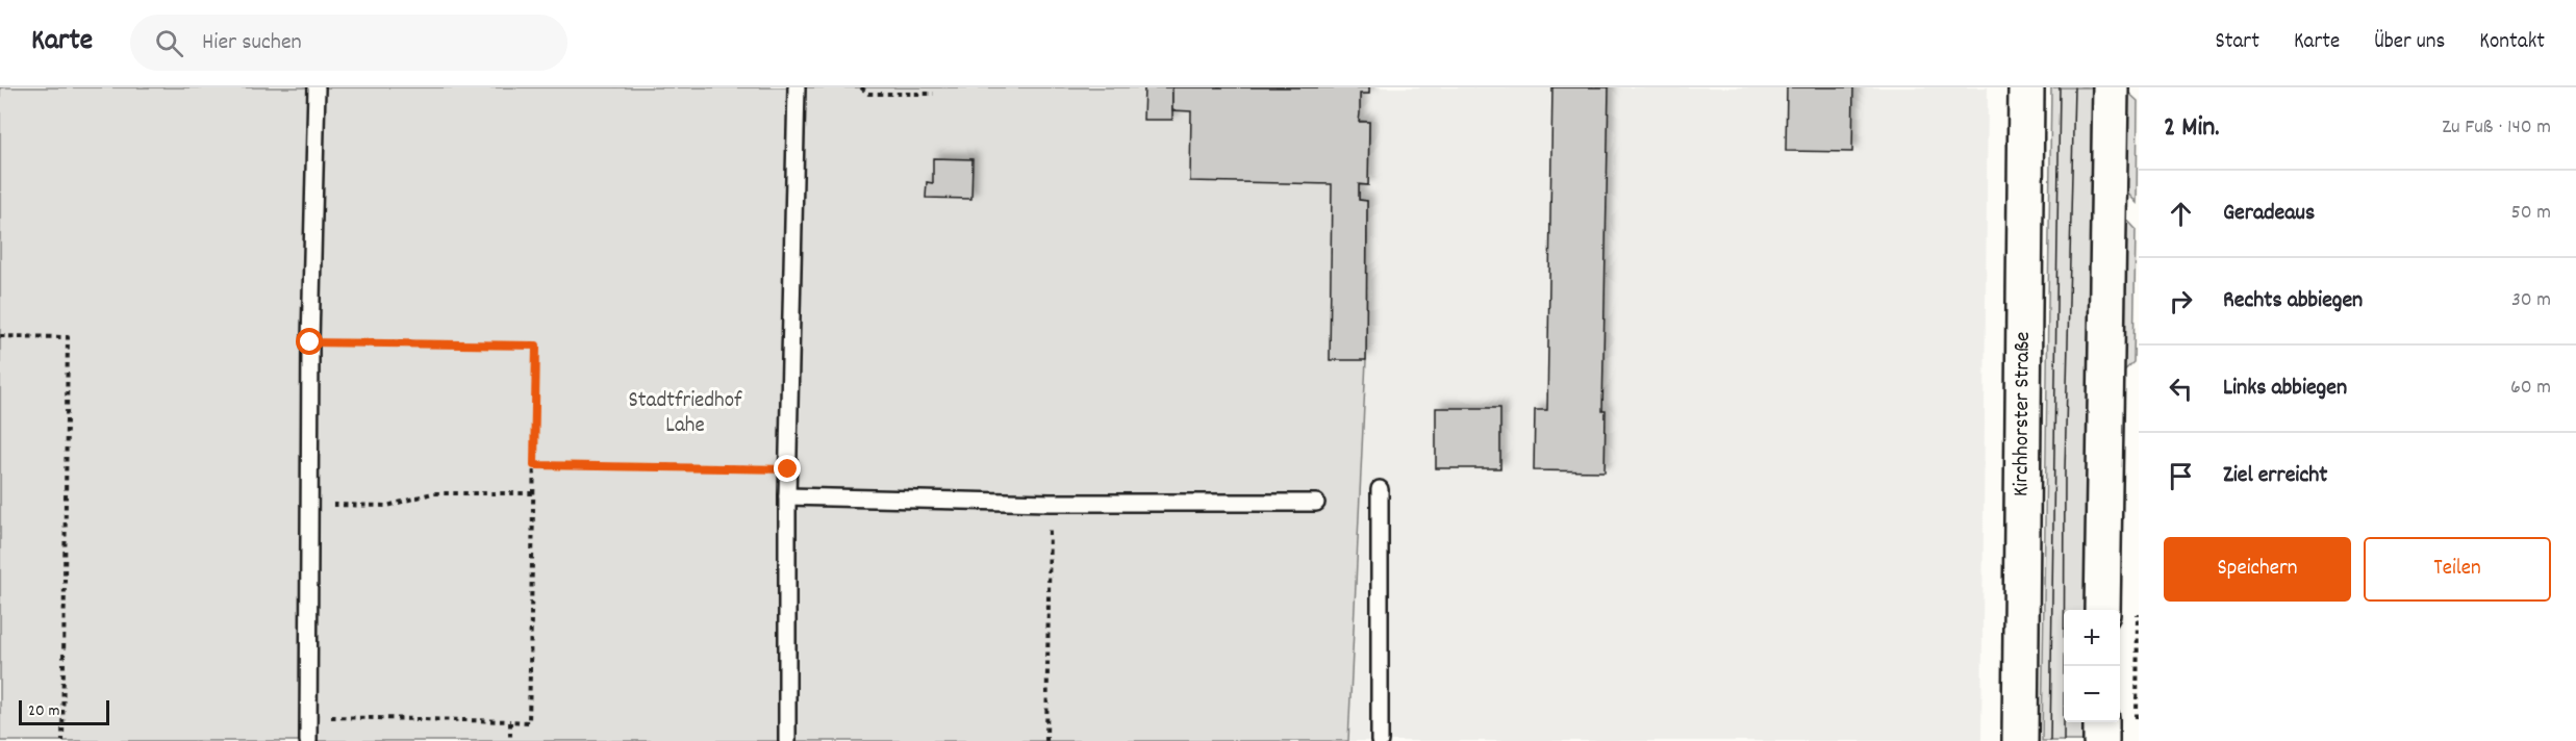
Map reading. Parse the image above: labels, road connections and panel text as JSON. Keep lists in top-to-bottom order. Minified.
{"streets":{"main road":["Kirchhorster Straße"]},"parks":["Stadtfriedhof Lahe"],"scale_bar":"20 m","page":{"header":"Karte","search":"Hier suchen","nav":["Start","Karte","Über uns","Kontakt"],"heading":["2 Min.","Zu Fuß · 140 m"],"list":[["Geradeaus","50 m"],["Rechts abbiegen","30 m"],["Links abbiegen","60 m"],"Ziel erreicht"],"buttons":["Speichern","Teilen"],"map_buttons":["+","−"],"scale":"20 m"}}
